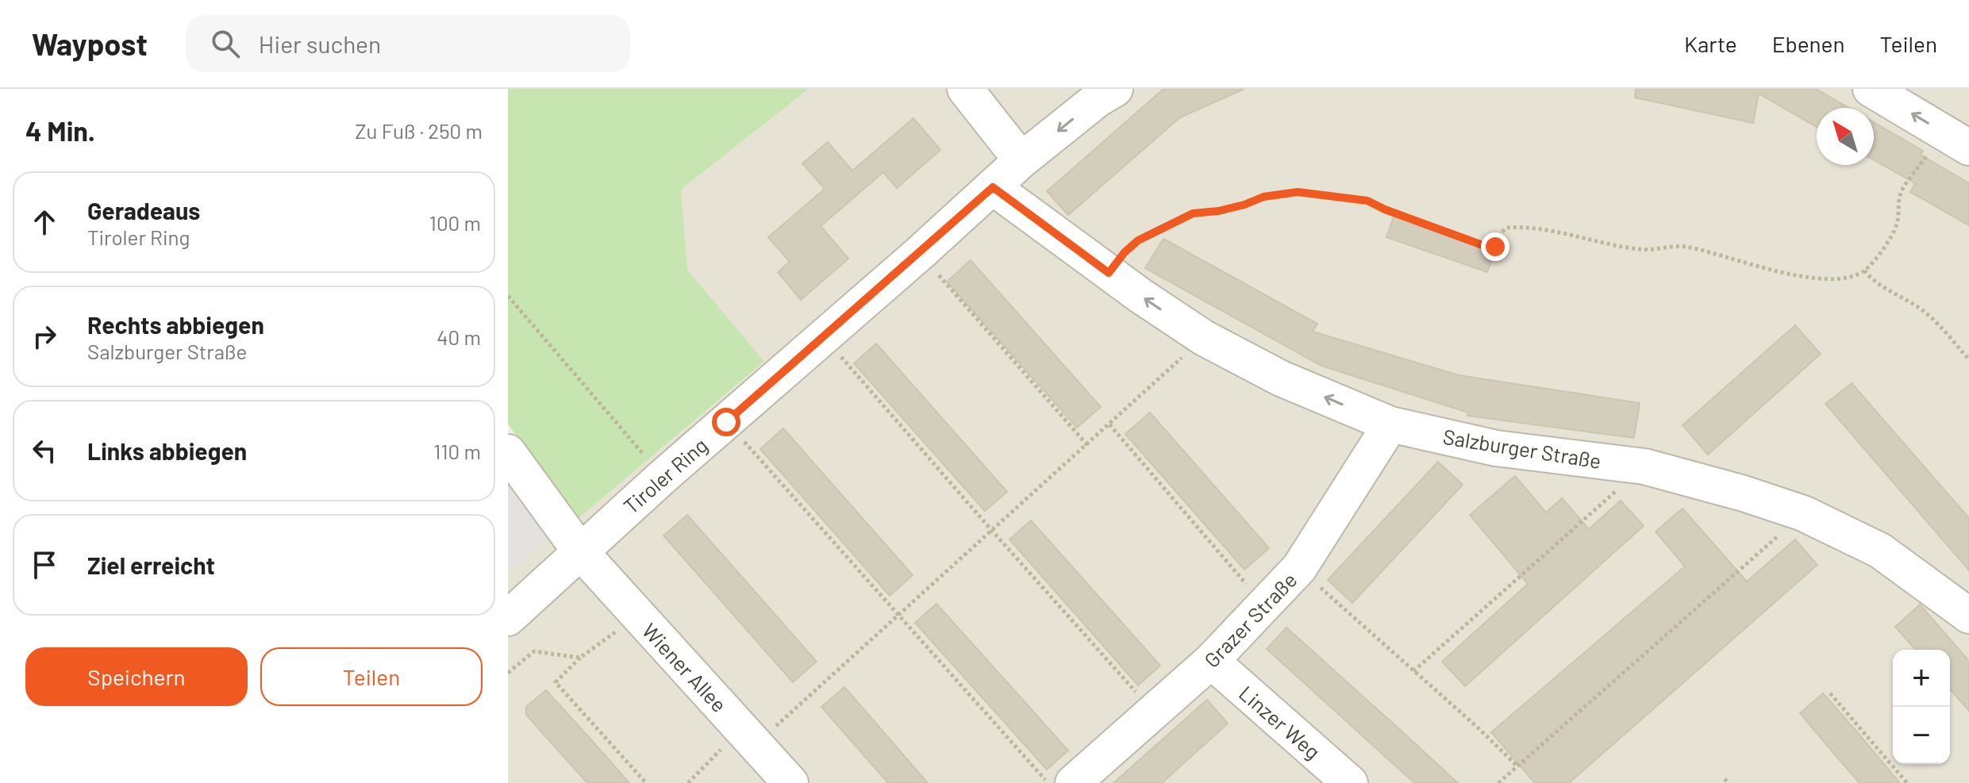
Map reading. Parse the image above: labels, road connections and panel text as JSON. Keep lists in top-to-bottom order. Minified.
{"streets":{"street":["Salzburger Straße","Tiroler Ring","Grazer Straße","Wiener Allee","Linzer Weg"]},"crossings":[["Salzburger Straße","Tiroler Ring"],["Salzburger Straße","Grazer Straße"],["Tiroler Ring","Wiener Allee"],["Grazer Straße","Linzer Weg"]],"north":"top left","page":{"header":"Waypost","search":"Hier suchen","nav":["Karte","Ebenen","Teilen"],"heading":["4 Min.","Zu Fuß · 250 m"],"list":[["Geradeaus","Tiroler Ring","100 m"],["Rechts abbiegen","Salzburger Straße","40 m"],["Links abbiegen","110 m"],"Ziel erreicht"],"buttons":["Speichern","Teilen"],"map_buttons":["+","−"]}}
